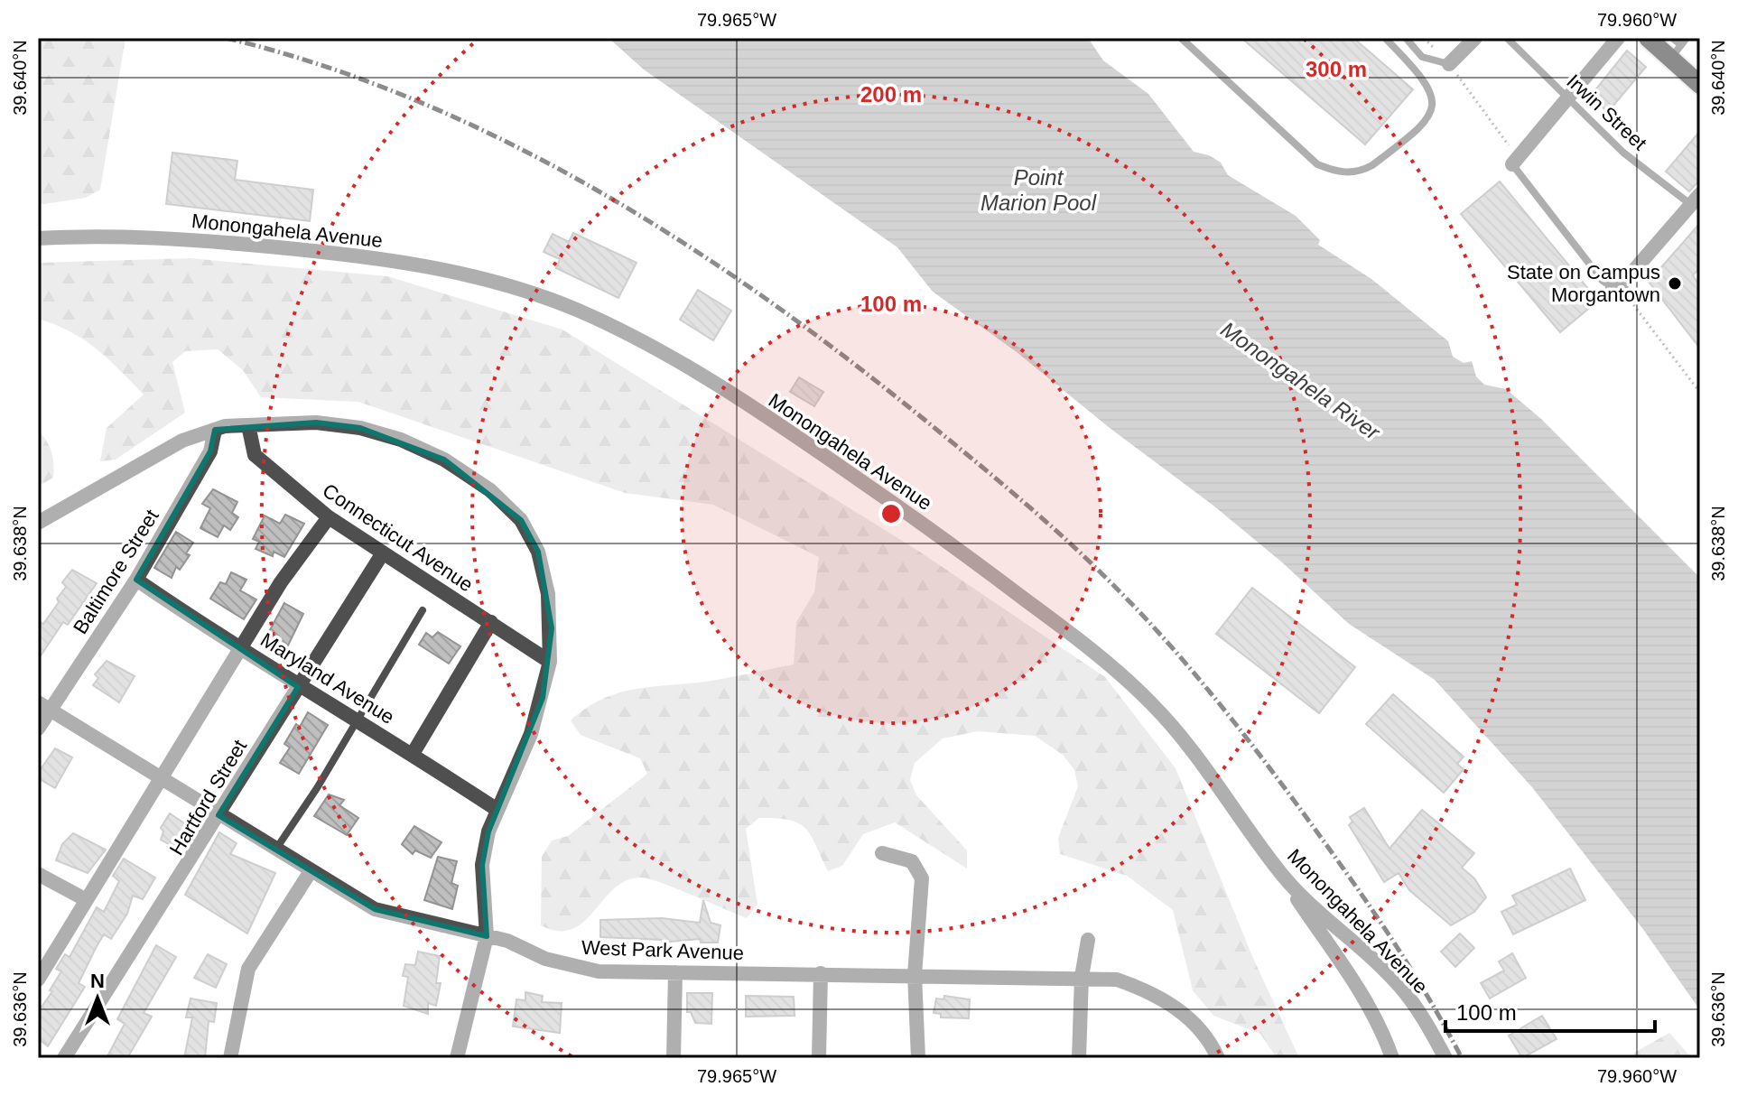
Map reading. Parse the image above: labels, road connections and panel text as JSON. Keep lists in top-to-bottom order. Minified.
{"streets":{"street":["Monongahela Avenue","Connecticut Avenue","Baltimore Street","Maryland Avenue","Hartford Street","West Park Avenue"],"lane":["Irwin Street"]},"crossings":[["Connecticut Avenue","Hartford Street"],["Baltimore Street","Maryland Avenue"],["Baltimore Street","West Park Avenue"],["Maryland Avenue","Hartford Street"],["Hartford Street","West Park Avenue"]],"water":["Point Marion Pool","Monongahela River"],"places":["State on Campus Morgantown"],"scale_bar":"100 m","north":"top","coordinates":["79.965°W","79.960°W","39.640°N","39.638°N","39.636°N"],"rings":["300 m","200 m","100 m"]}
